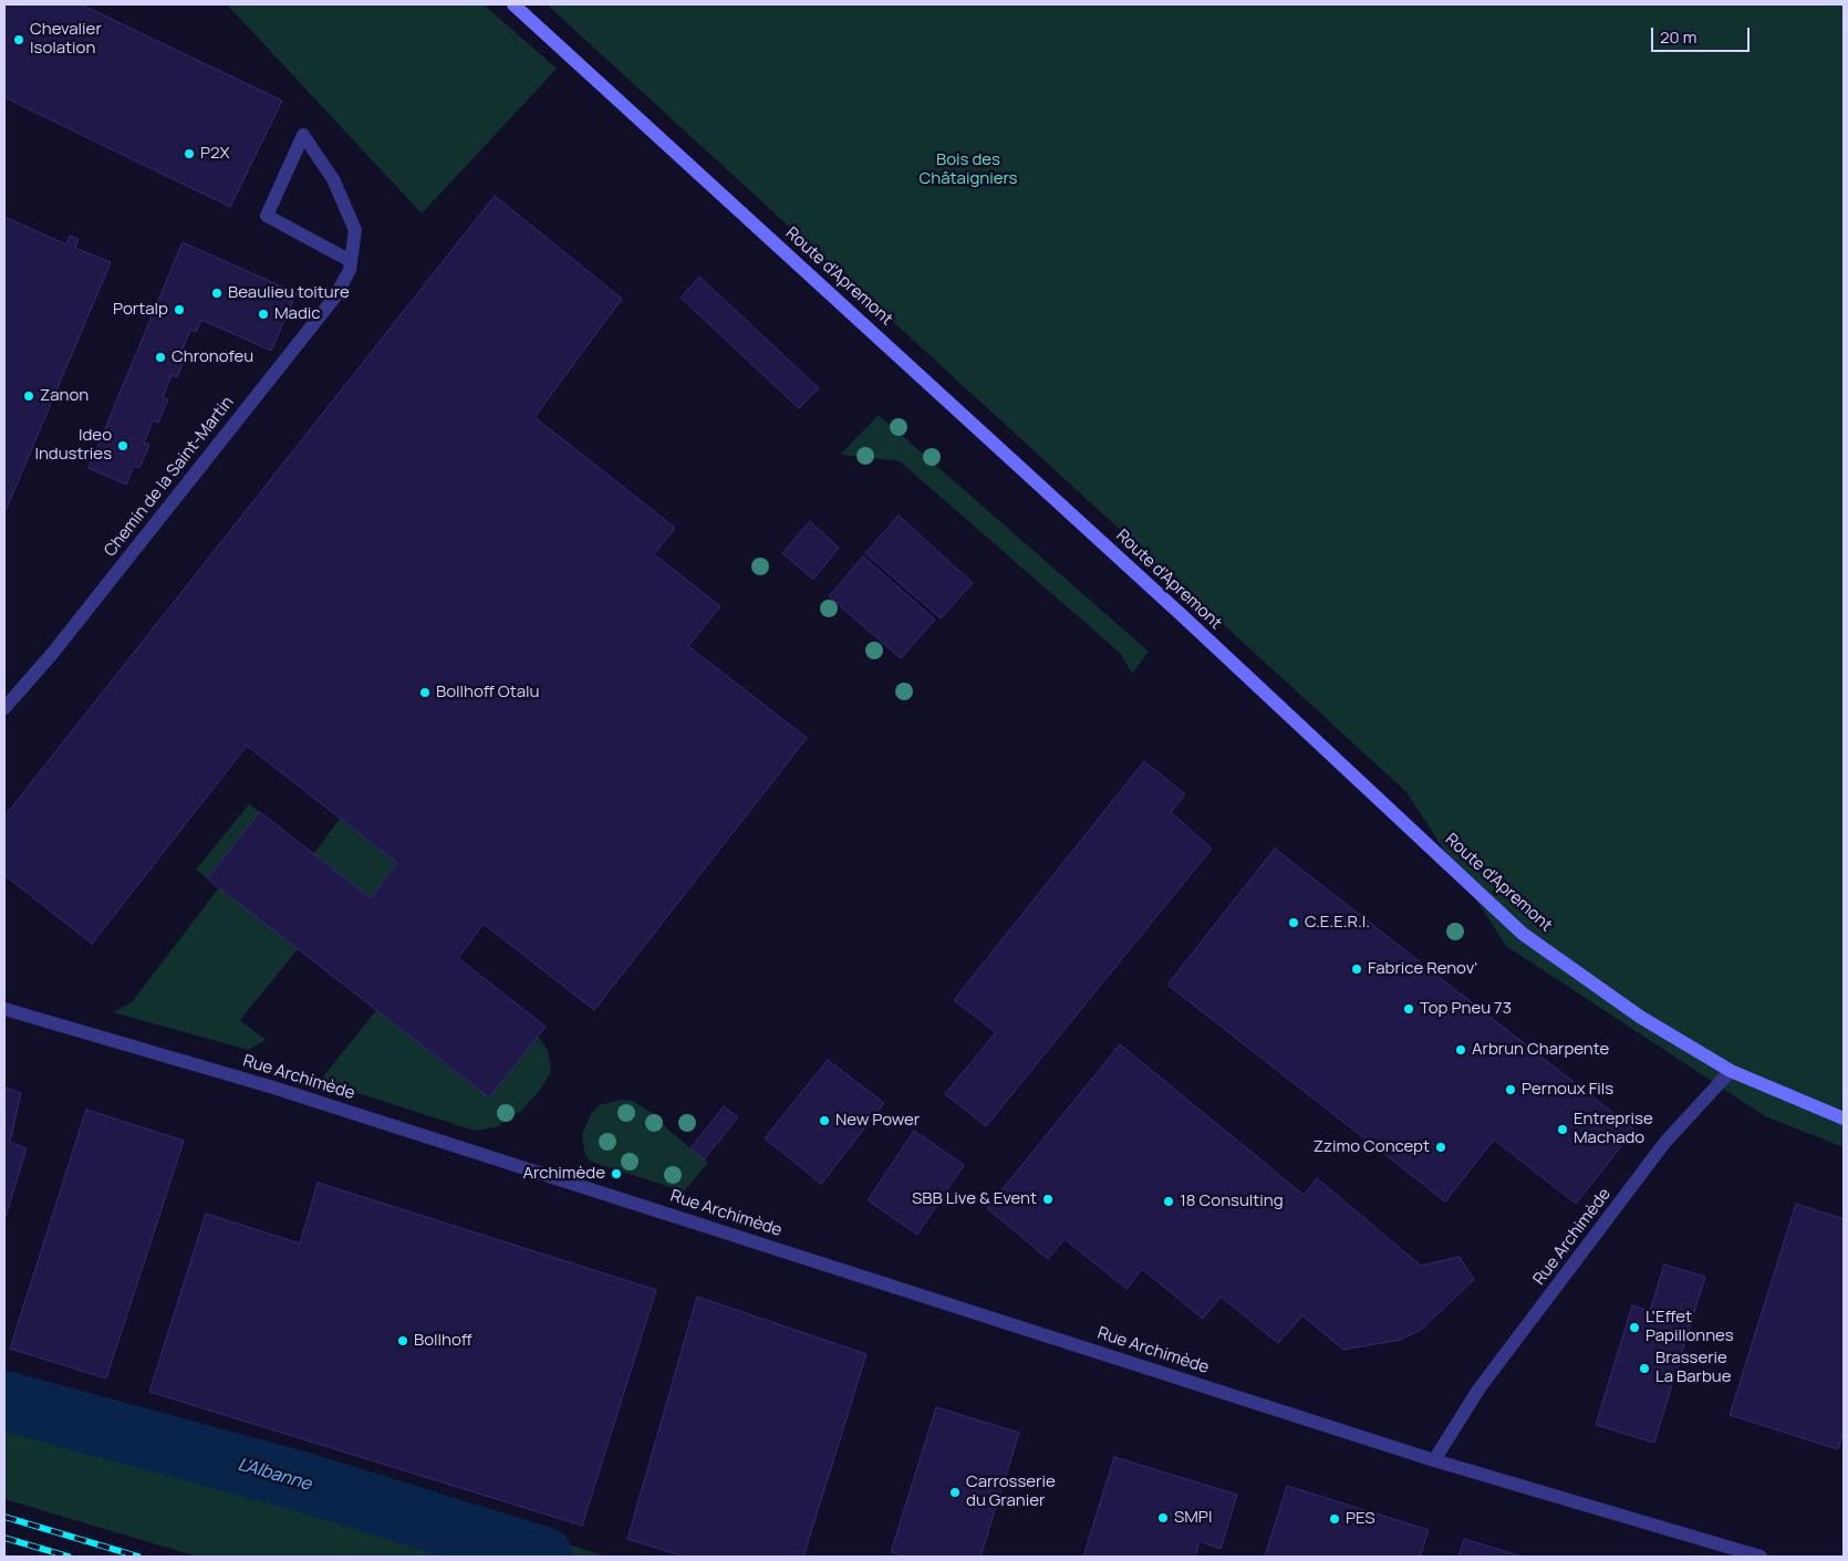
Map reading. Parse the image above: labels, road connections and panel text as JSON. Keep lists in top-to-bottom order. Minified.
{"streets":{"main road":["Route d'Apremont"],"street":["Chemin de la Saint-Martin","Rue Archimède"]},"crossings":[["Route d'Apremont","Rue Archimède"]],"water":["L'Albanne"],"parks":["Bois des Châtaigniers"],"places":["Chevalier Isolation","P2X","Beaulieu toiture","Portalp","Madic","Chronofeu","Zanon","Ideo Industries","Bollhoff Otalu","C.E.E.R.I.","Fabrice Renov'","Top Pneu 73","Arbrun Charpente","Pernoux Fils","New Power","Entreprise Machado","Zzimo Concept","Archimède","SBB Live & Event","18 Consulting","L'Effet Papillonnes","Bollhoff","Brasserie La Barbue","Carrosserie du Granier","SMPI","PES"],"scale_bar":"20 m"}
